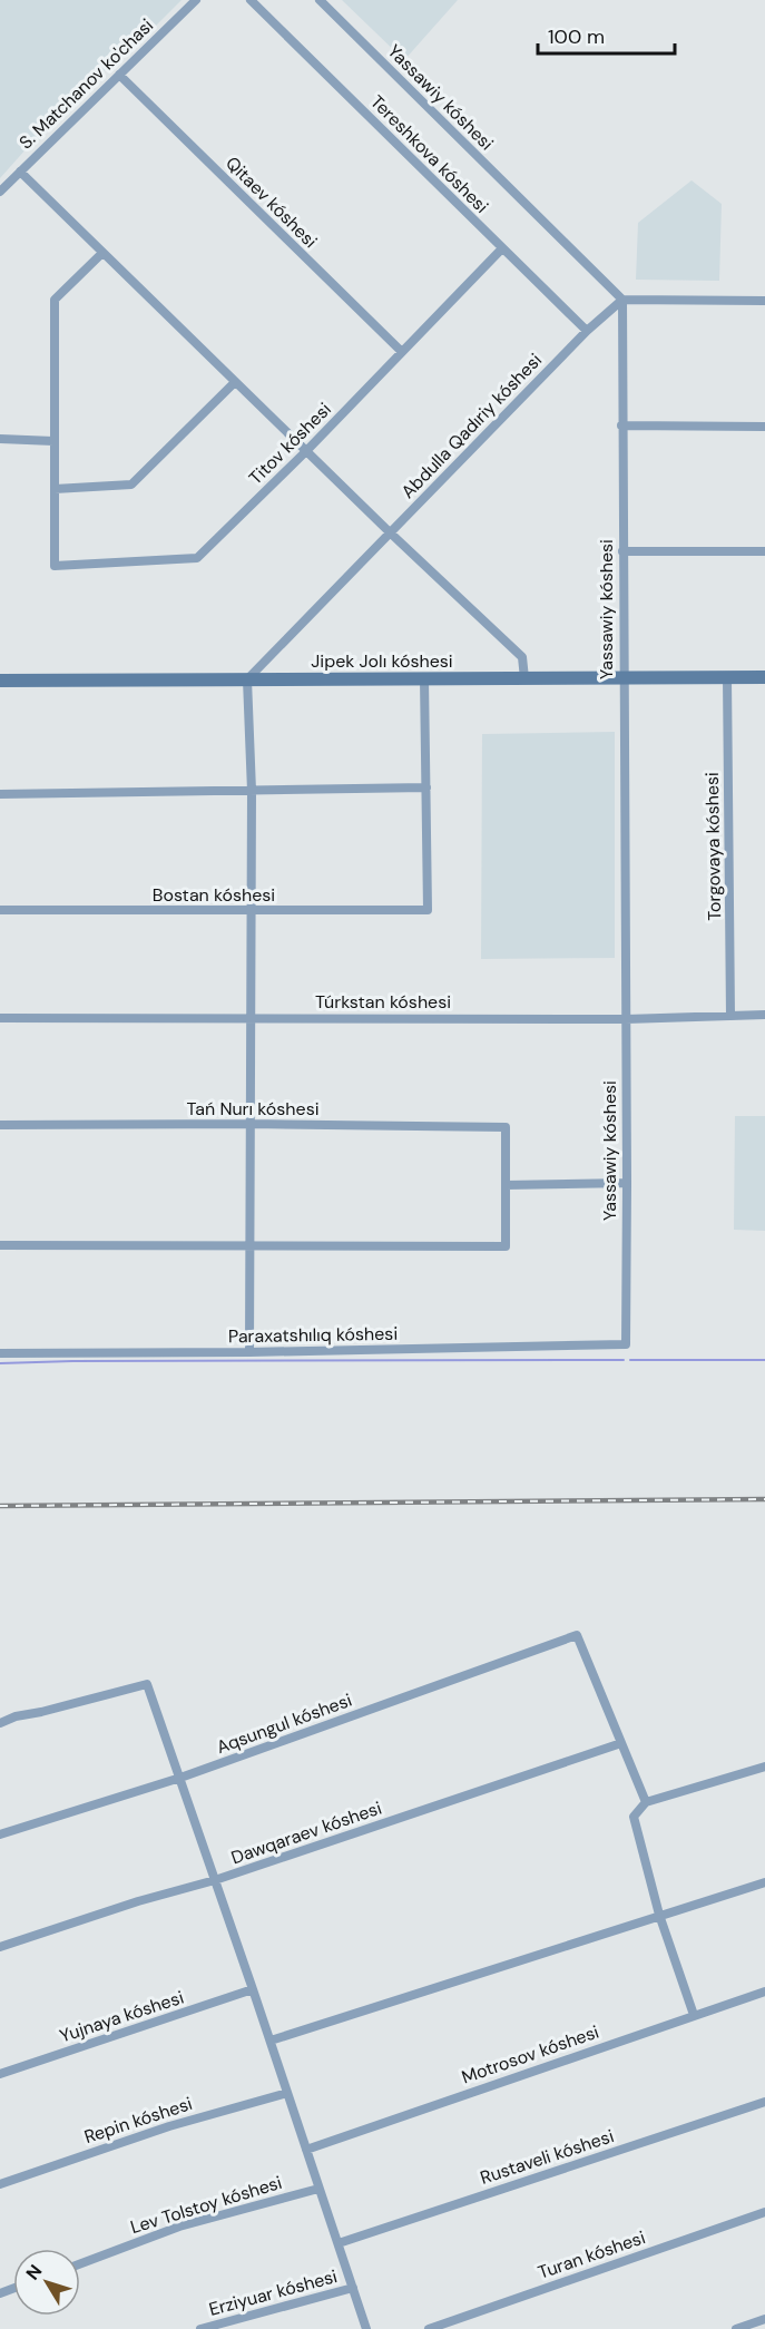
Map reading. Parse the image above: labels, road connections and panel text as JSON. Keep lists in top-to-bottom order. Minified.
{"streets":{"street":["S. Matchanov ko'chasi","Yassawiy kóshesi","Tereshkova kóshesi","Qitaev kóshesi","Abdulla Qadıriy kóshesi","Titov kóshesi","Jipek Jolı kóshesi","Torgovaya kóshesi","Bostan kóshesi","Túrkstan kóshesi","Tań Nurı kóshesi","Paraxatshılıq kóshesi","Aqsungul kóshesi","Dawqaraev kóshesi","Yujnaya kóshesi","Motrosov kóshesi","Repin kóshesi","Rustaveli kóshesi","Lev Tolstoy kóshesi","Turan kóshesi","Erziyuar kóshesi"]},"crossings":[["S. Matchanov ko'chasi","Qitaev kóshesi"],["Yassawiy kóshesi","Abdulla Qadıriy kóshesi"],["Yassawiy kóshesi","Jipek Jolı kóshesi"],["Yassawiy kóshesi","Túrkstan kóshesi"],["Yassawiy kóshesi","Paraxatshılıq kóshesi"],["Tereshkova kóshesi","Abdulla Qadıriy kóshesi"],["Tereshkova kóshesi","Titov kóshesi"],["Qitaev kóshesi","Titov kóshesi"],["Abdulla Qadıriy kóshesi","Jipek Jolı kóshesi"],["Jipek Jolı kóshesi","Torgovaya kóshesi"],["Torgovaya kóshesi","Túrkstan kóshesi"],["Aqsungul kóshesi","Dawqaraev kóshesi"]],"scale_bar":"100 m","north":"top left"}
